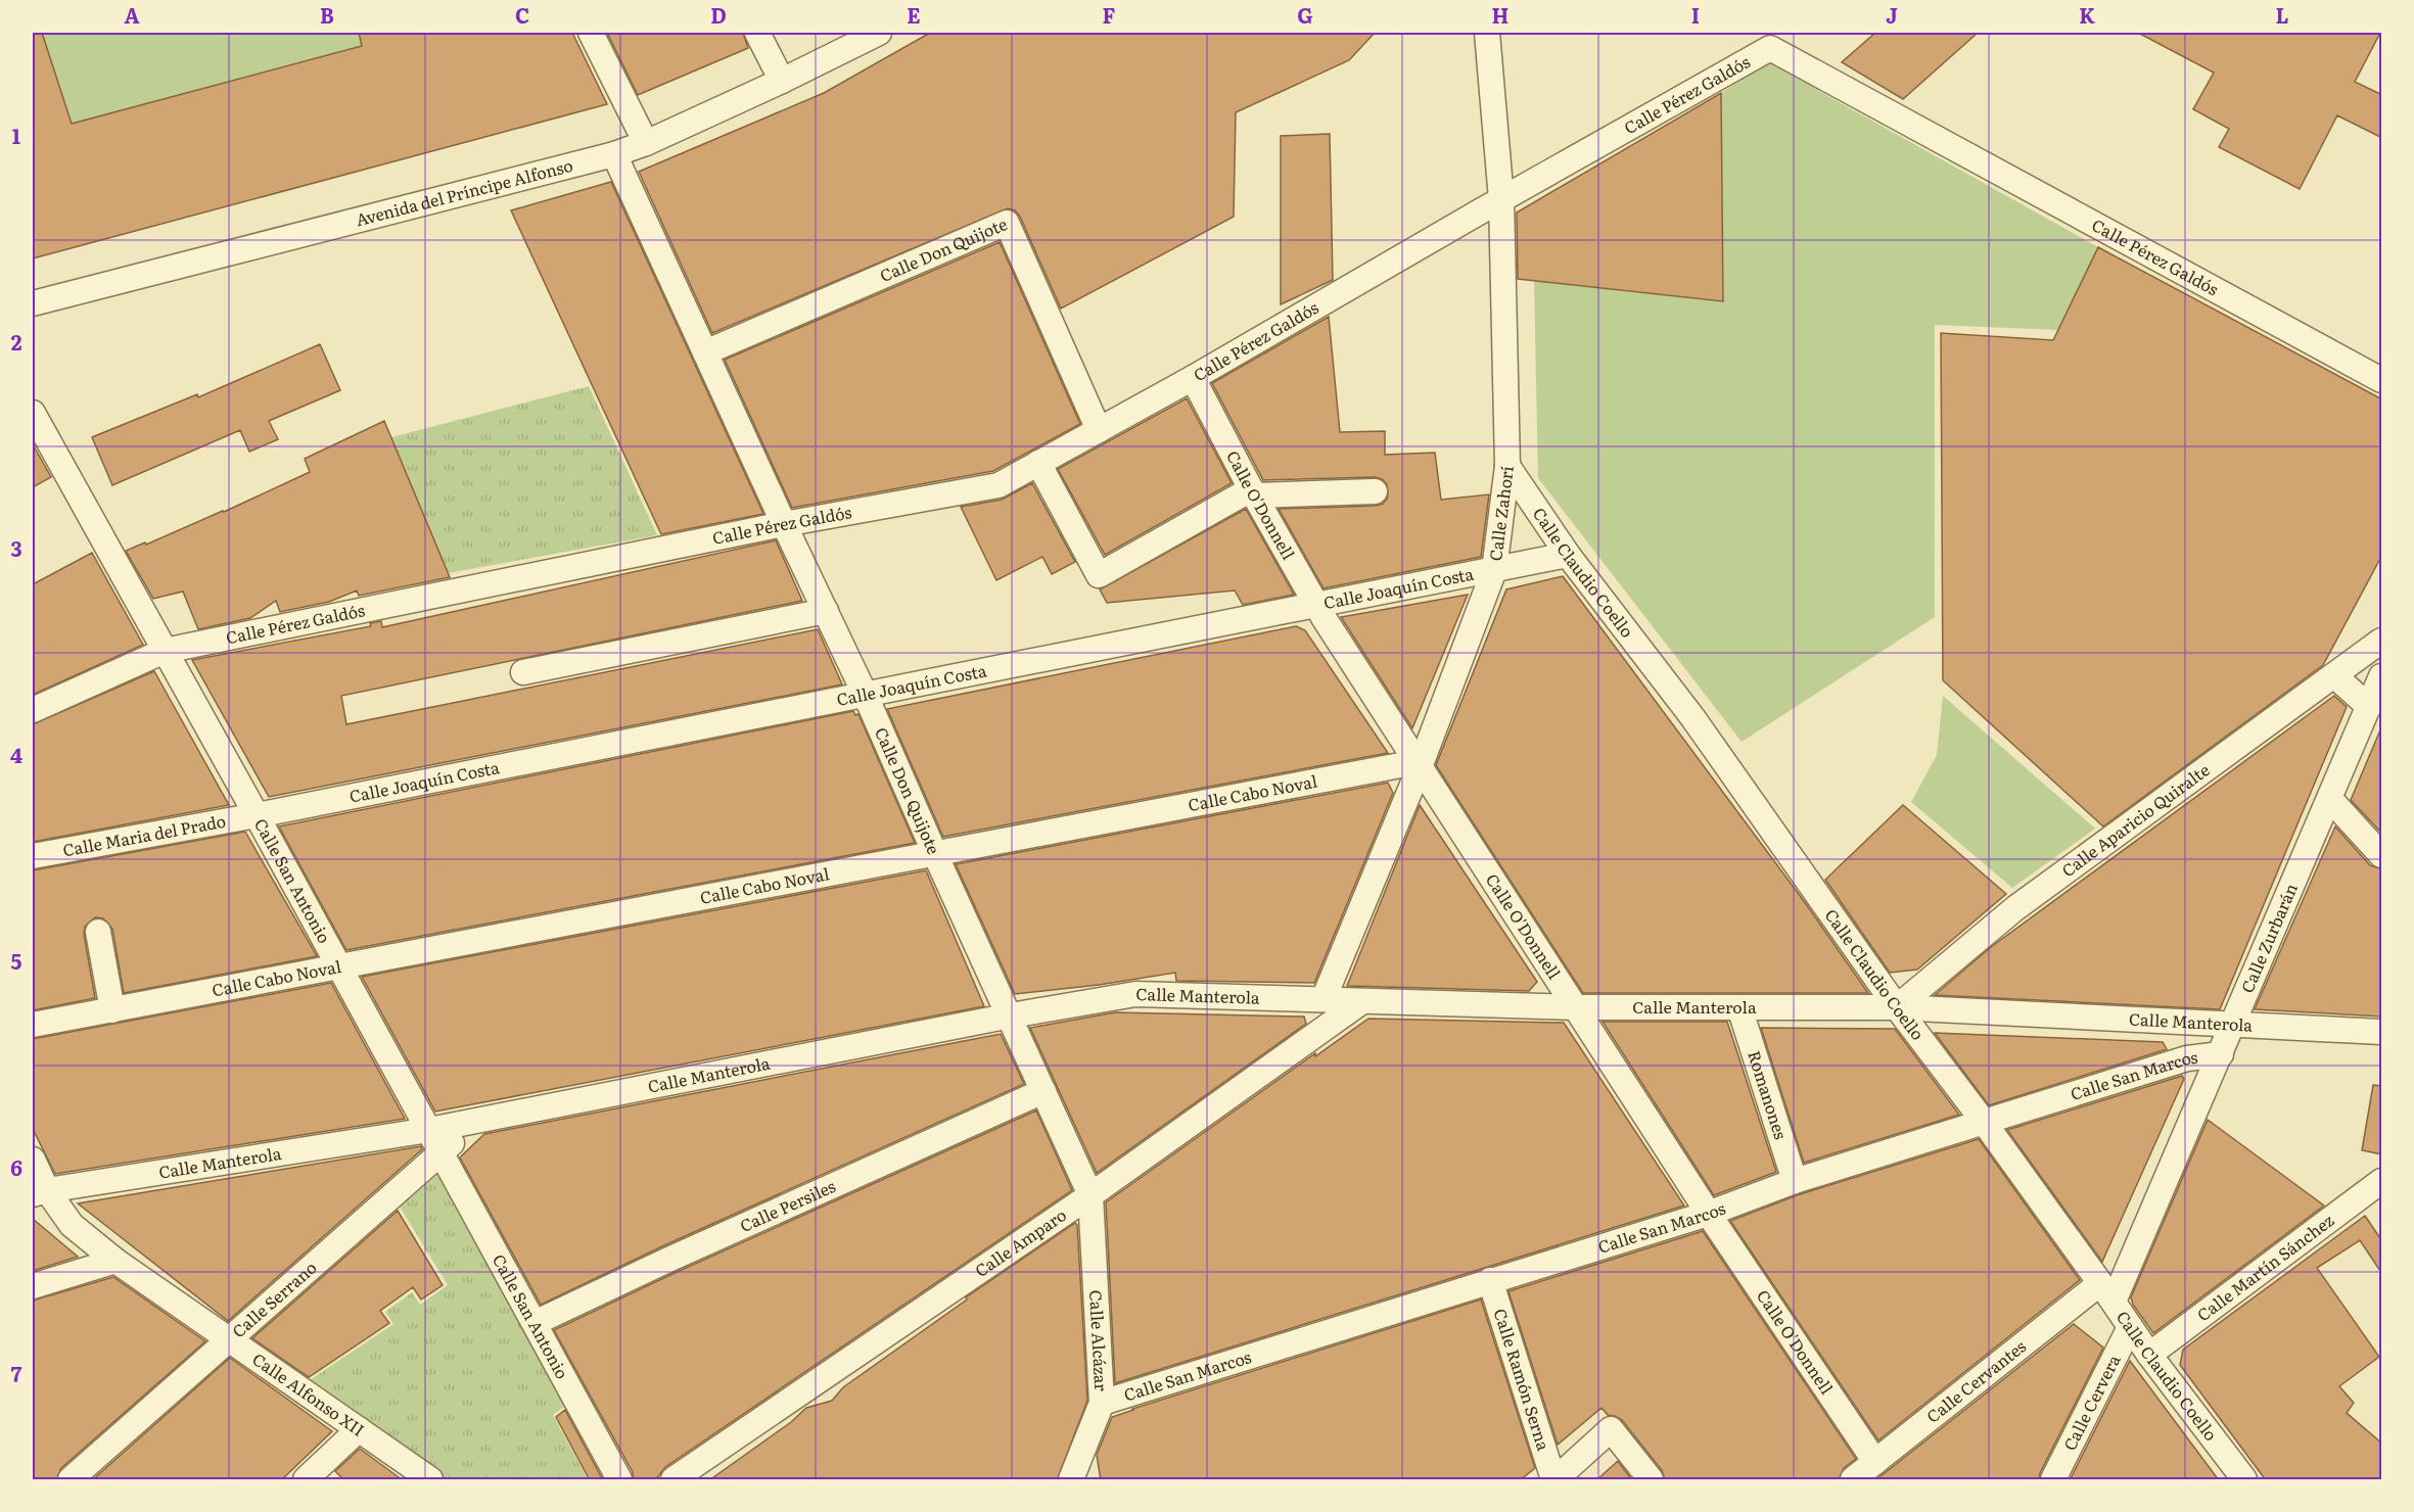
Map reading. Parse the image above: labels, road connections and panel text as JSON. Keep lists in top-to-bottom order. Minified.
{"streets":{"street":["Calle Pérez Galdós","Avenida del Príncipe Alfonso","Calle Don Quijote","Calle O'Donnell","Calle Zahorí","Calle Claudio Coello","Calle Joaquín Costa","Calle Cabo Noval","Calle Aparicio Quiralte","Calle Maria del Prado","Calle San Antonio","Calle Zurbarán","Calle Manterola","Calle San Marcos","Romanones","Calle Persiles","Calle Amparo","Calle Martín Sánchez","Calle Serrano","Calle Alcázar","Calle Ramón Serna","Calle Cervantes","Calle Alfonso XII","Calle Cervera"]},"crossings":[["Calle Pérez Galdós","Calle Don Quijote"],["Calle Pérez Galdós","Calle O'Donnell"],["Calle Pérez Galdós","Calle Zahorí"],["Calle Pérez Galdós","Calle San Antonio"],["Avenida del Príncipe Alfonso","Calle Don Quijote"],["Calle Don Quijote","Calle Joaquín Costa"],["Calle Don Quijote","Calle Cabo Noval"],["Calle Don Quijote","Calle Manterola"],["Calle Don Quijote","Calle Persiles"],["Calle Don Quijote","Calle Amparo"],["Calle Don Quijote","Calle Alcázar"],["Calle O'Donnell","Calle Zahorí"],["Calle O'Donnell","Calle Joaquín Costa"],["Calle O'Donnell","Calle Cabo Noval"],["Calle O'Donnell","Calle Manterola"],["Calle O'Donnell","Calle San Marcos"],["Calle O'Donnell","Calle Cervantes"],["Calle Zahorí","Calle Claudio Coello"],["Calle Zahorí","Calle Joaquín Costa"],["Calle Zahorí","Calle Cabo Noval"],["Calle Zahorí","Calle Manterola"],["Calle Claudio Coello","Calle Joaquín Costa"],["Calle Claudio Coello","Calle Aparicio Quiralte"],["Calle Claudio Coello","Calle Zurbarán"],["Calle Claudio Coello","Calle Manterola"],["Calle Claudio Coello","Calle San Marcos"],["Calle Claudio Coello","Calle Martín Sánchez"],["Calle Claudio Coello","Calle Cervantes"],["Calle Claudio Coello","Calle Cervera"],["Calle Joaquín Costa","Calle Maria del Prado"],["Calle Joaquín Costa","Calle San Antonio"],["Calle Cabo Noval","Calle San Antonio"],["Calle Aparicio Quiralte","Calle Manterola"],["Calle Maria del Prado","Calle San Antonio"],["Calle San Antonio","Calle Manterola"],["Calle San Antonio","Calle Persiles"],["Calle San Antonio","Calle Serrano"],["Calle Zurbarán","Calle Manterola"],["Calle Zurbarán","Calle San Marcos"],["Calle Zurbarán","Calle Cervantes"],["Calle Manterola","Romanones"],["Calle Manterola","Calle Amparo"],["Calle Manterola","Calle Serrano"],["Calle Manterola","Calle Alfonso XII"],["Calle San Marcos","Romanones"],["Calle San Marcos","Calle Alcázar"],["Calle San Marcos","Calle Ramón Serna"],["Calle Amparo","Calle Alcázar"],["Calle Serrano","Calle Alfonso XII"]],"grid":{"columns":["A","B","C","D","E","F","G","H","I","J","K","L"],"rows":["1","2","3","4","5","6","7"]}}
